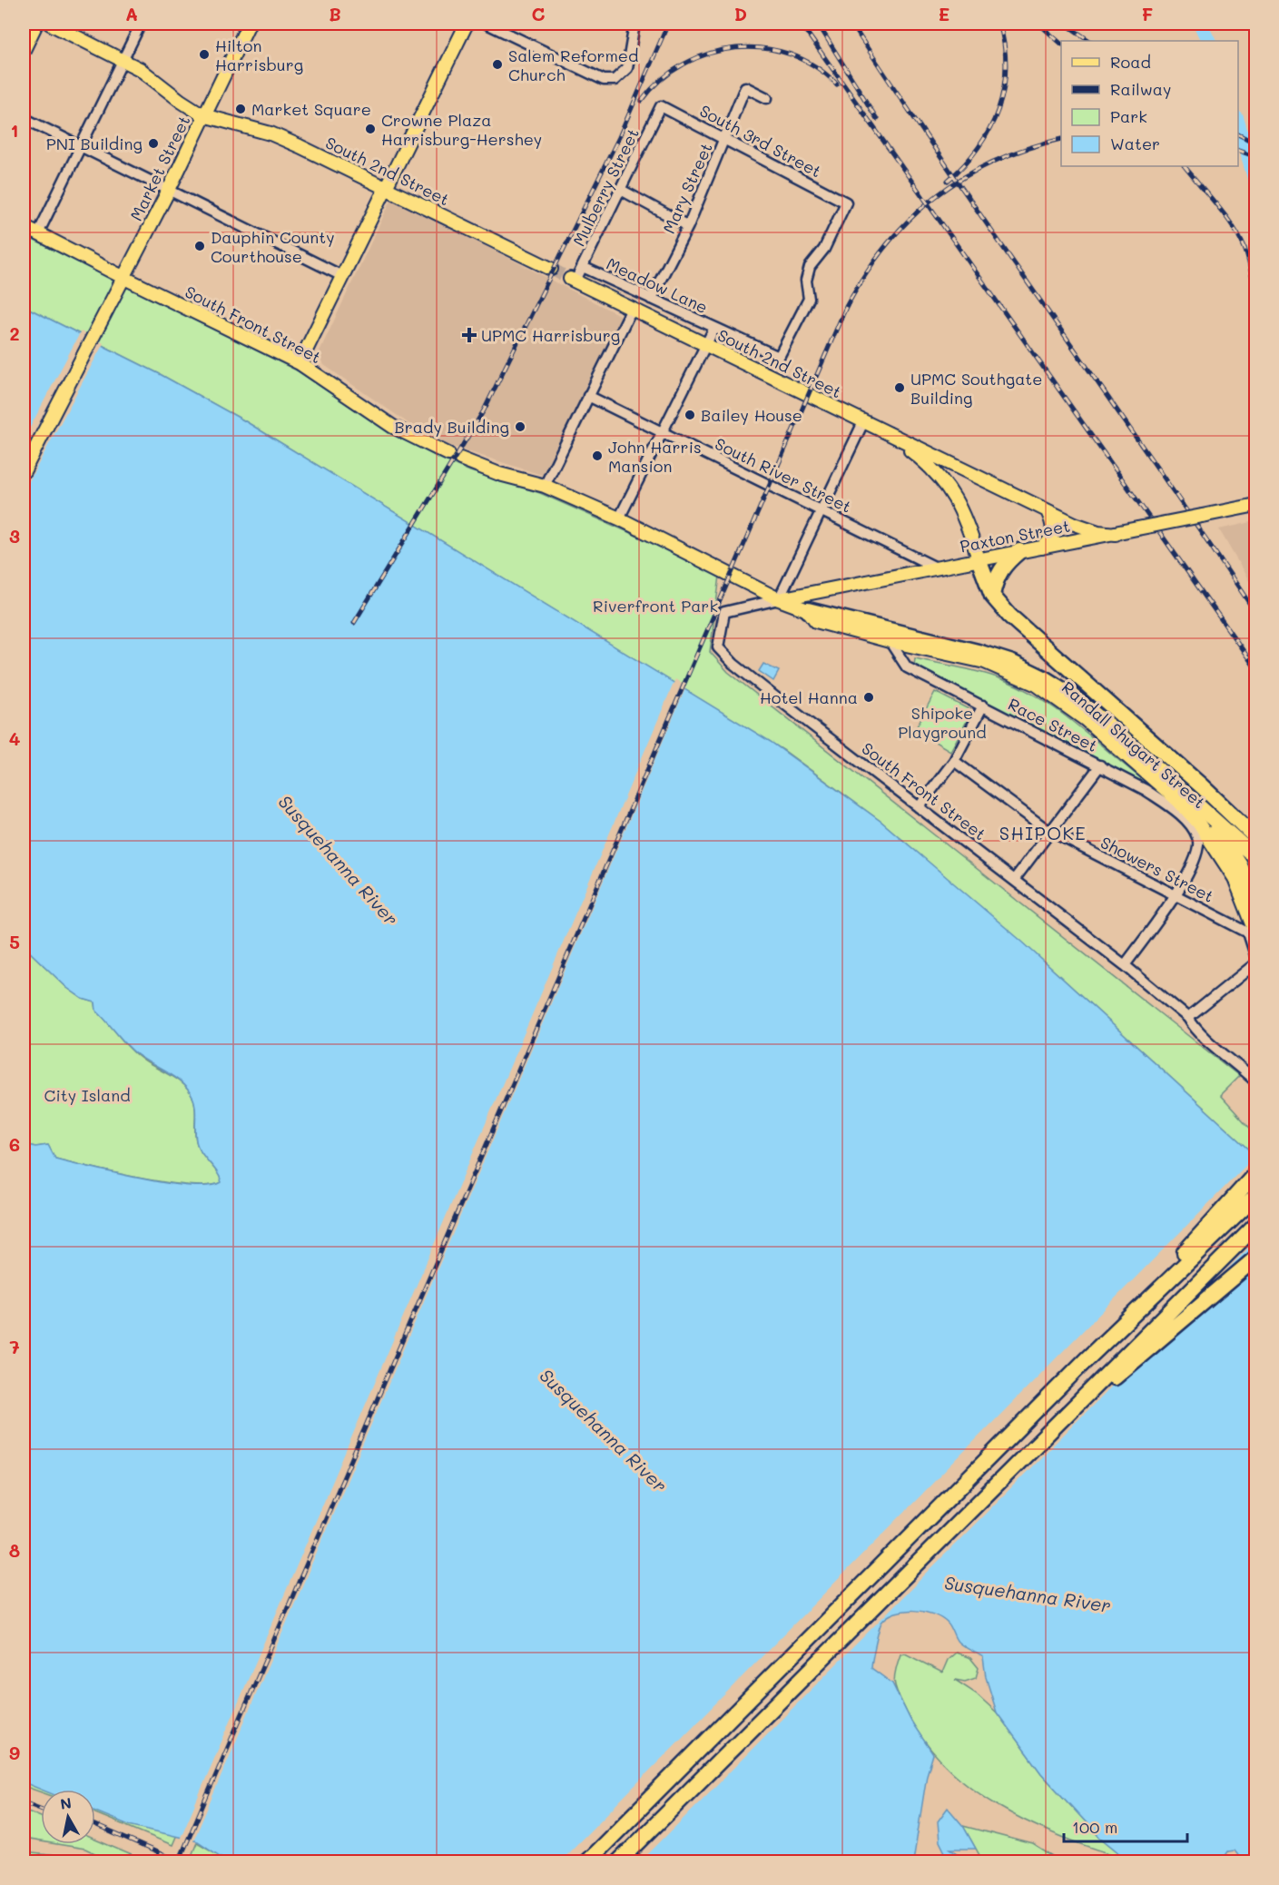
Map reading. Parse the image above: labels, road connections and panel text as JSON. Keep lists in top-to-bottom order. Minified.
{"streets":{"main road":["Market Street","South 2nd Street","South Front Street","Paxton Street","Randall Shugart Street"],"street":["South 3rd Street","Mulberry Street","Mary Street","Meadow Lane","South River Street","Race Street","Showers Street"]},"crossings":[["South 3rd Street","Mulberry Street"],["South 3rd Street","Mary Street"],["South 3rd Street","Meadow Lane"],["Market Street","South 2nd Street"],["Market Street","South Front Street"],["South 2nd Street","Mulberry Street"],["South 2nd Street","Paxton Street"],["Mulberry Street","Meadow Lane"],["Mary Street","Meadow Lane"],["South Front Street","Paxton Street"],["South Front Street","Randall Shugart Street"],["South River Street","Paxton Street"],["Race Street","Randall Shugart Street"],["Race Street","Showers Street"]],"districts":["SHIPOKE"],"water":["Susquehanna River"],"parks":["Riverfront Park","Shipoke Playground","City Island"],"places":{"other":["Hilton Harrisburg","Salem Reformed Church","Market Square","Crowne Plaza Harrisburg-Hershey","PNI Building","Dauphin County Courthouse","UPMC Southgate Building","Bailey House","Brady Building","John Harris Mansion","Hotel Hanna"],"health":["UPMC Harrisburg"]},"legend":["Road","Railway","Park","Water"],"scale_bar":"100 m","north":"top","grid":{"columns":["A","B","C","D","E","F"],"rows":["1","2","3","4","5","6","7","8","9"]}}
